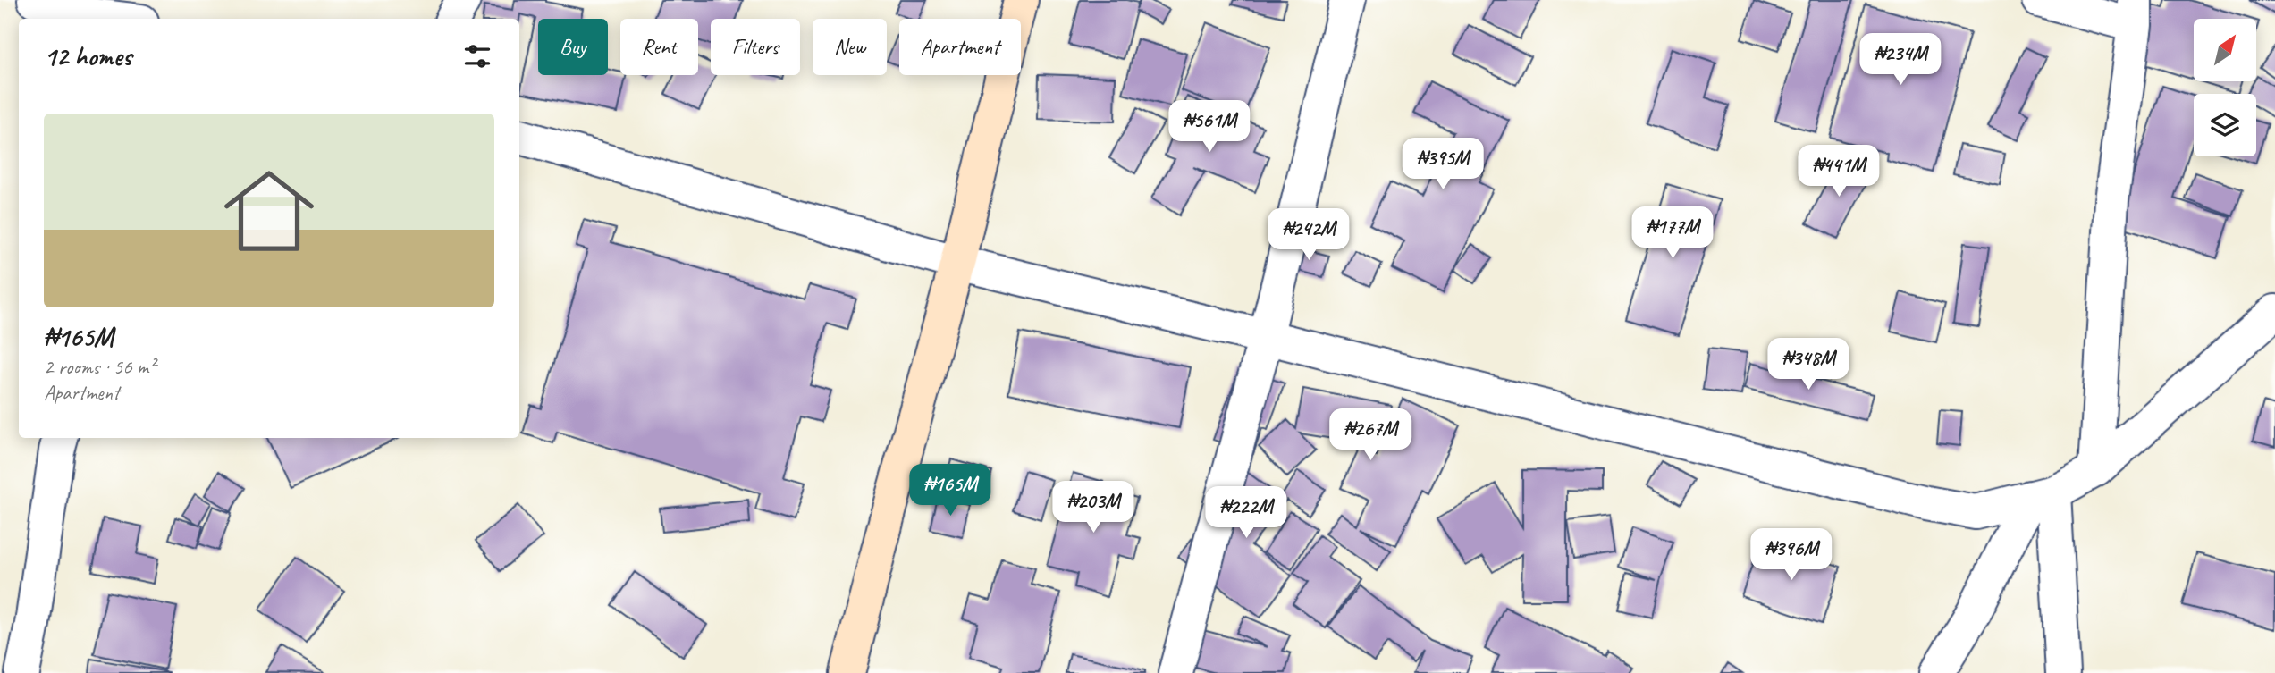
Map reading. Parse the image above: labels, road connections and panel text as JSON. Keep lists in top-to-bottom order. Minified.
{"north":"top right","page":{"chip":["Buy","Rent","Filters","New","Apartment"],"heading":"12 homes","price":["₦234M","₦561M","₦395M","₦441M","₦177M","₦242M","₦348M","₦267M","₦165M","₦203M","₦222M","₦396M"],"list":[{"name":"₦165M","note":"2 rooms · 56 m² · Apartment"}]}}
